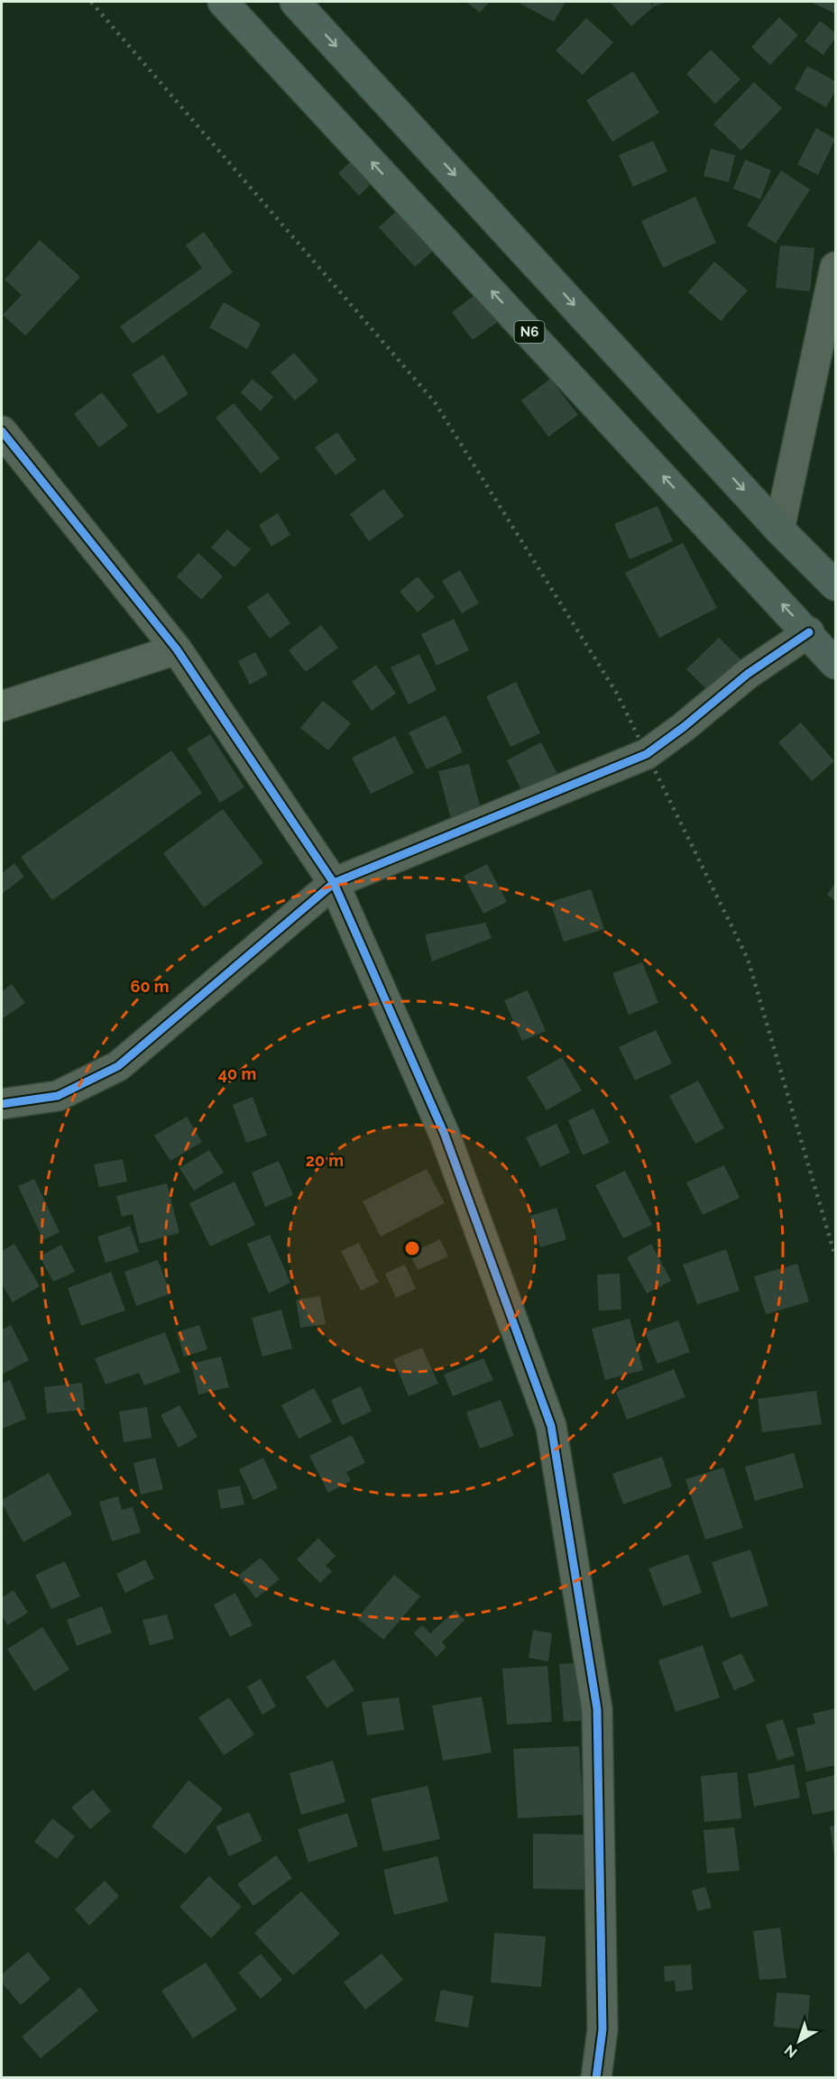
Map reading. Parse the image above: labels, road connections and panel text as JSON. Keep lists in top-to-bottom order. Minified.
{"streets":{"highway":["N6"]},"north":"bottom left","rings":["60 m","40 m","20 m"]}
